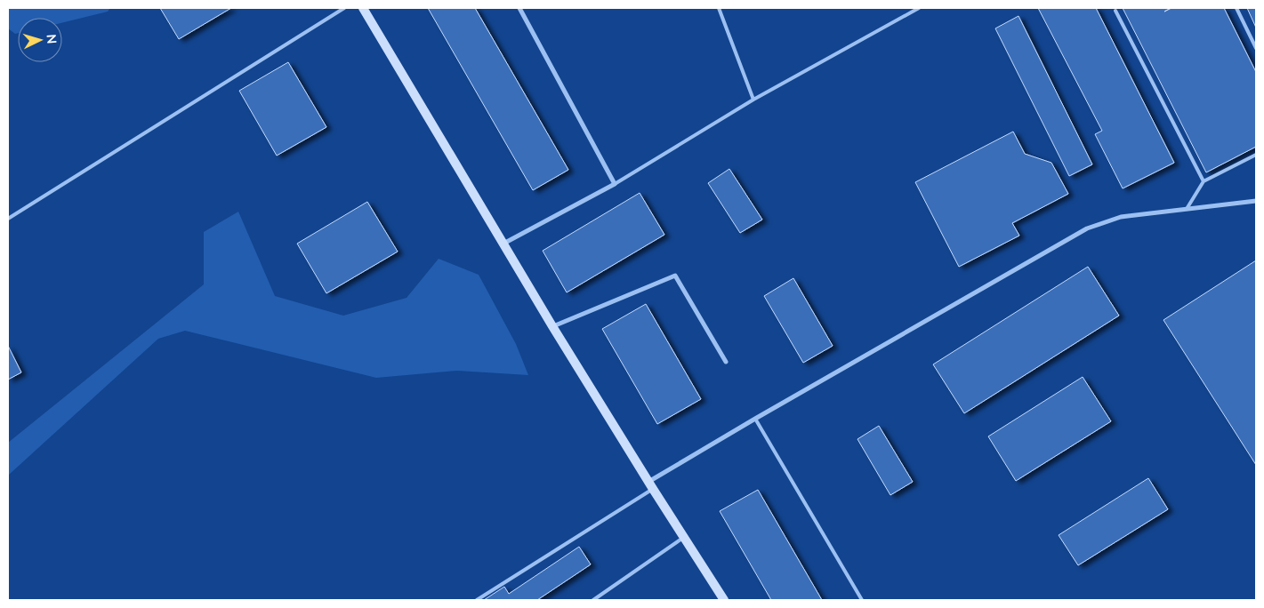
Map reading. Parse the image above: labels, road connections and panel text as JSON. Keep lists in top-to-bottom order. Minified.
{"north":"right"}
